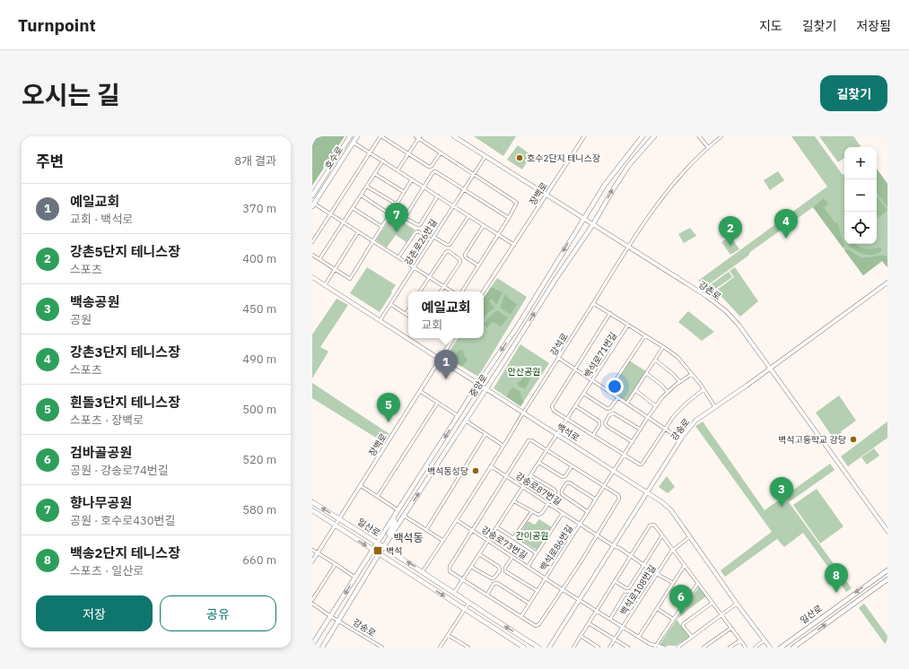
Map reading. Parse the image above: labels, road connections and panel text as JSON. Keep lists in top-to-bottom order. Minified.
{"streets":{"main road":["호수로","강촌로","중앙로","강송로","백석로","일산로"],"street":["장백로","강촌로26번길","강석로","백석로71번길","강송로87번길","강송로73번길","백석로86번길","백석로108번길"]},"crossings":[["장백로","강촌로"],["장백로","백석로"],["장백로","일산로"],["강촌로26번길","강촌로"],["강촌로26번길","백석로"],["강촌로","강석로"],["강촌로","중앙로"],["강촌로","강송로"],["강석로","백석로"],["강석로","강송로87번길"],["강석로","일산로"],["강석로","강송로73번길"],["백석로71번길","백석로"],["백석로71번길","강송로87번길"],["백석로71번길","일산로"],["백석로71번길","강송로73번길"],["중앙로","강송로"],["중앙로","백석로"],["중앙로","일산로"],["강송로","백석로"],["강송로","강송로87번길"],["강송로","강송로73번길"],["백석로","백석로86번길"],["백석로","백석로108번길"],["강송로87번길","강송로73번길"],["강송로87번길","백석로86번길"],["강송로87번길","백석로108번길"],["강송로73번길","백석로86번길"],["강송로73번길","백석로108번길"]],"districts":["백석동"],"parks":["안산공원","간이공원"],"places":{"other":["호수2단지 테니스장","백석고등학교 강당","백석동성당"],"transit":["백석"]},"page":{"header":"Turnpoint","nav":["지도","길찾기","저장됨"],"title":"오시는 길","buttons":["길찾기",["저장","공유"]],"heading":["주변","8개 결과"],"map_buttons":["+","−"],"list":[{"mark":"1","name":"예일교회","note":"교회 · 백석로","value":"370 m"},{"mark":"2","name":"강촌5단지 테니스장","note":"스포츠","value":"400 m"},{"mark":"3","name":"백송공원","note":"공원","value":"450 m"},{"mark":"4","name":"강촌3단지 테니스장","note":"스포츠","value":"490 m"},{"mark":"5","name":"흰돌3단지 테니스장","note":"스포츠 · 장백로","value":"500 m"},{"mark":"6","name":"검바골공원","note":"공원 · 강송로74번길","value":"520 m"},{"mark":"7","name":"향나무공원","note":"공원 · 호수로430번길","value":"580 m"},{"mark":"8","name":"백송2단지 테니스장","note":"스포츠 · 일산로","value":"660 m"}],"pins":["7","4","2","1","5","3","8","6"],"popup":["예일교회","교회"]}}
